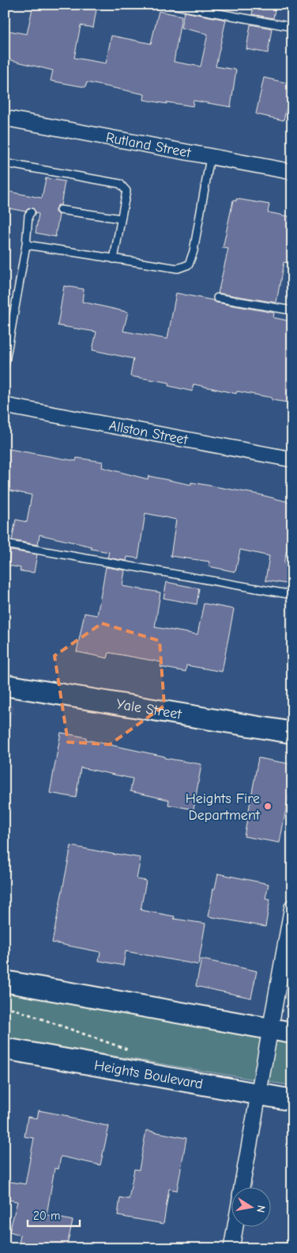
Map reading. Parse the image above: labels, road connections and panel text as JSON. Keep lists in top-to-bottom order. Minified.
{"streets":{"main road":["Yale Street","Heights Boulevard"],"street":["Rutland Street","Allston Street"]},"places":["Heights Fire Department"],"scale_bar":"20 m","north":"right"}
